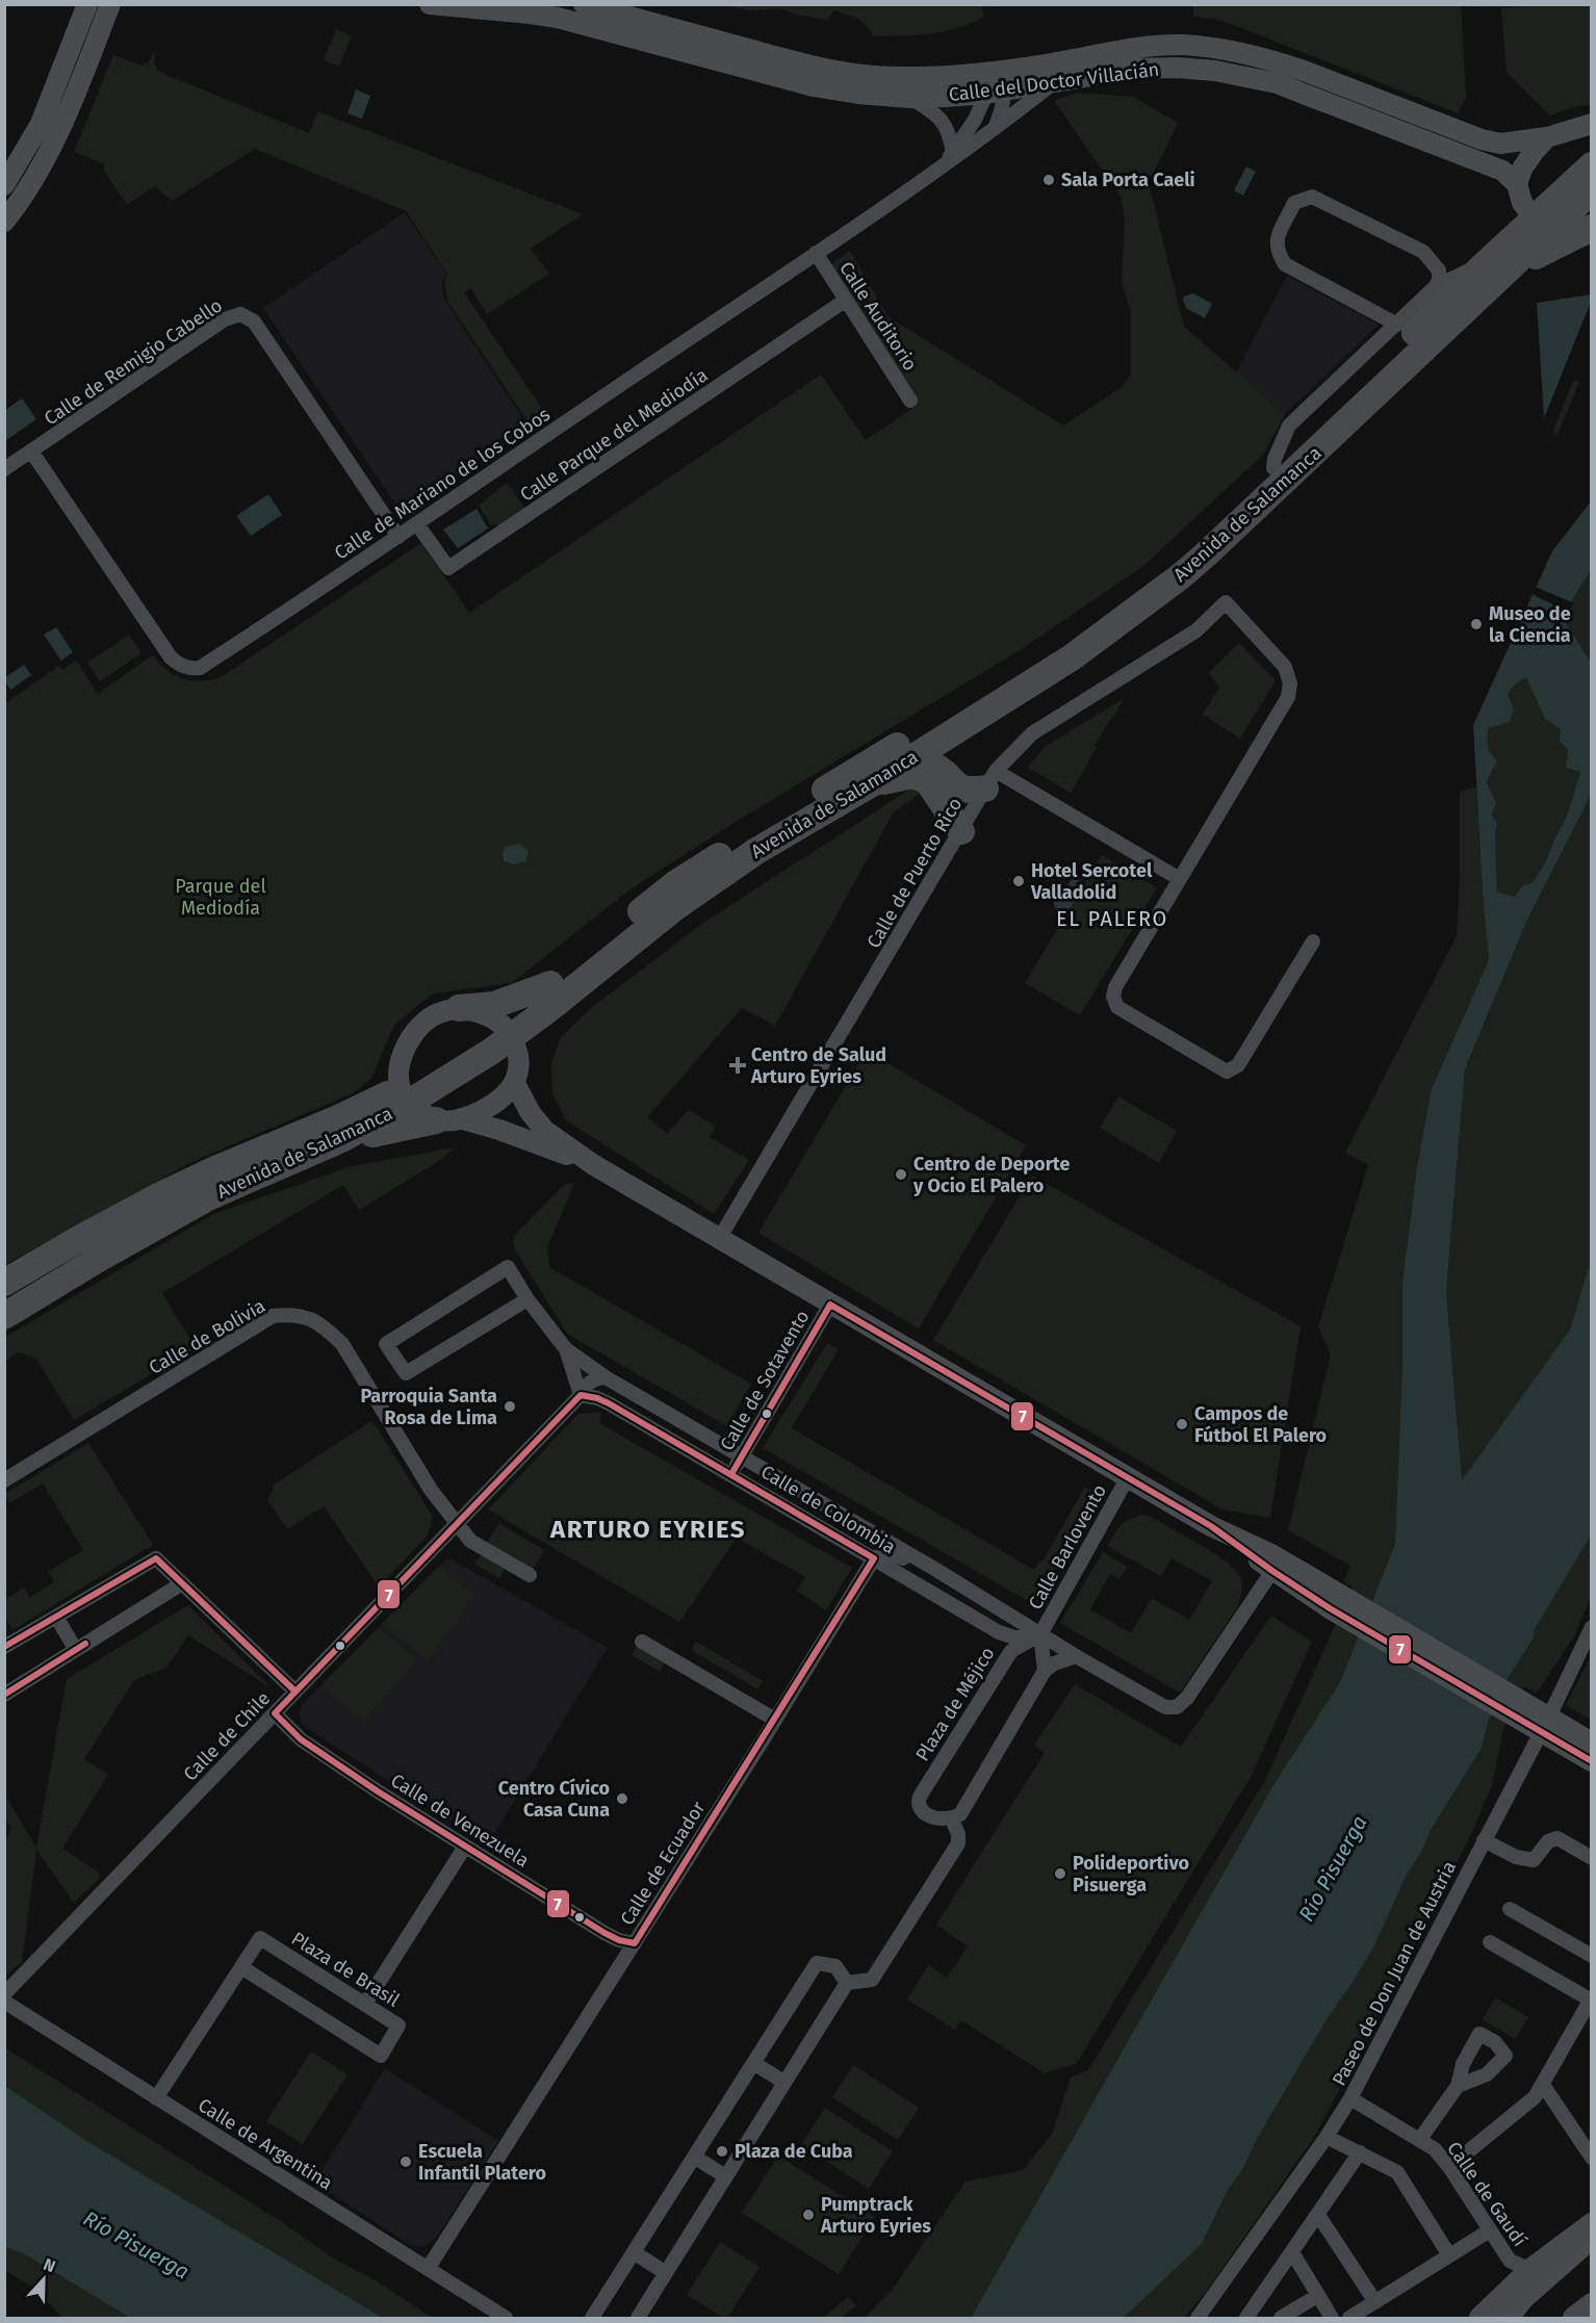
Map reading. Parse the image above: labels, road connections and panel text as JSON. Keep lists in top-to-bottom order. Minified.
{"streets":{"highway":["Avenida de Salamanca"],"street":["Calle del Doctor Villacián","Calle Auditorio","Calle de Remigio Cabello","Calle Parque del Mediodía","Calle de Mariano de los Cobos","Calle de Puerto Rico","Calle de Bolivia","Calle de Sotavento","Calle de Colombia","Calle Barlovento","Plaza de Méjico","Calle de Chile","Calle de Venezuela","Calle de Ecuador","Plaza de Brasil","Paseo de Don Juan de Austria","Calle de Argentina","Calle de Gaudí"]},"crossings":[["Calle del Doctor Villacián","Calle de Mariano de los Cobos"],["Calle Auditorio","Calle Parque del Mediodía"],["Calle Auditorio","Calle de Mariano de los Cobos"],["Calle de Remigio Cabello","Calle de Mariano de los Cobos"],["Calle Parque del Mediodía","Calle de Mariano de los Cobos"],["Calle de Bolivia","Calle de Chile"],["Calle de Sotavento","Calle de Colombia"],["Calle de Colombia","Calle Barlovento"],["Calle de Colombia","Plaza de Méjico"],["Calle de Colombia","Calle de Chile"],["Calle de Colombia","Calle de Ecuador"],["Calle Barlovento","Plaza de Méjico"],["Calle de Chile","Calle de Venezuela"],["Calle de Venezuela","Calle de Ecuador"],["Calle de Ecuador","Calle de Argentina"],["Paseo de Don Juan de Austria","Calle de Gaudí"]],"districts":["EL PALERO","ARTURO EYRIES"],"water":["Río Pisuerga"],"parks":["Parque del Mediodía"],"places":{"other":["Sala Porta Caeli","Museo de la Ciencia","Hotel Sercotel Valladolid","Centro de Deporte y Ocio El Palero","Parroquia Santa Rosa de Lima","Campos de Fútbol El Palero","Centro Cívico Casa Cuna","Polideportivo Pisuerga","Plaza de Cuba","Escuela Infantil Platero","Pumptrack Arturo Eyries"],"health":["Centro de Salud Arturo Eyries"]},"lines":["transit line 7"],"north":"top"}
